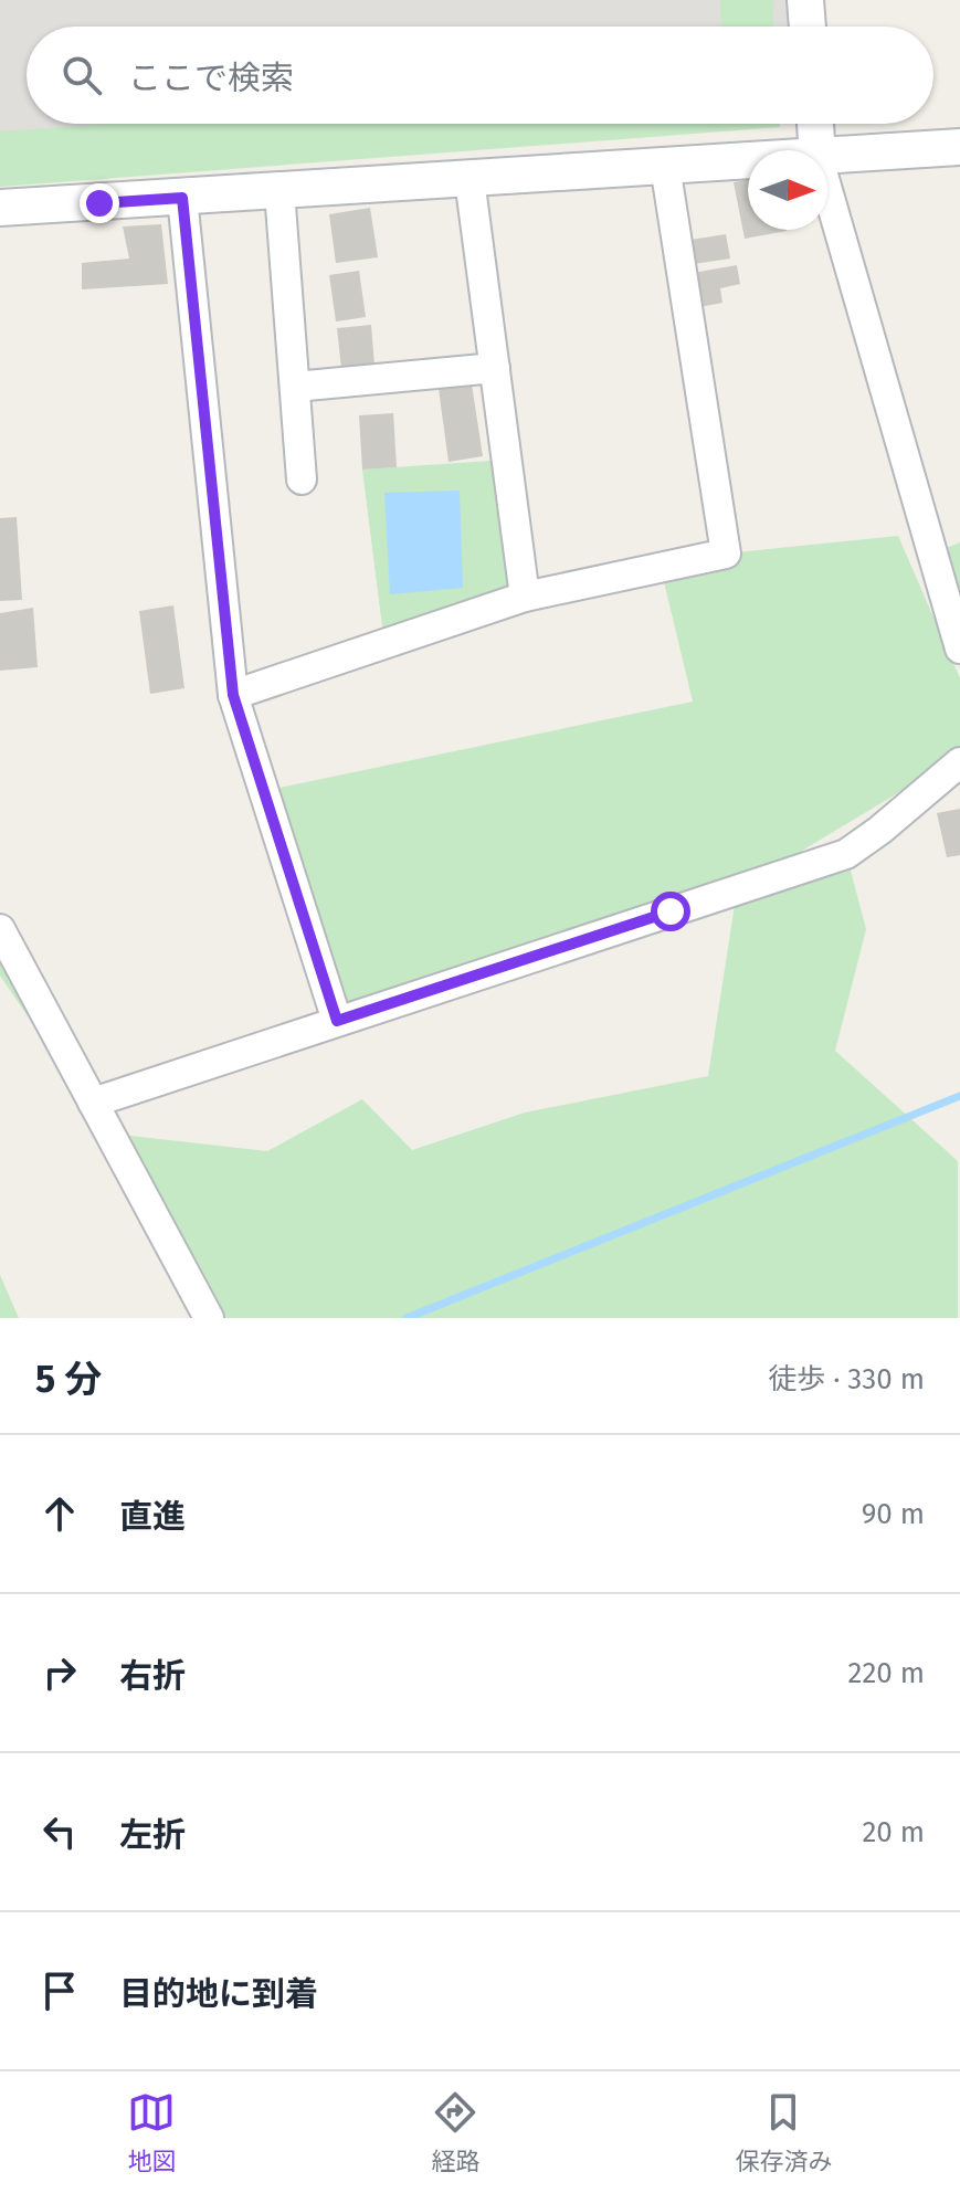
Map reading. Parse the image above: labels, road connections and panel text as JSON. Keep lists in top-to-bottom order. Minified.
{"north":"right","page":{"search":"ここで検索","heading":["5 分","徒歩 · 330 m"],"list":[["直進","90 m"],["右折","220 m"],["左折","20 m"],"目的地に到着"],"nav":["地図","経路","保存済み"]}}
